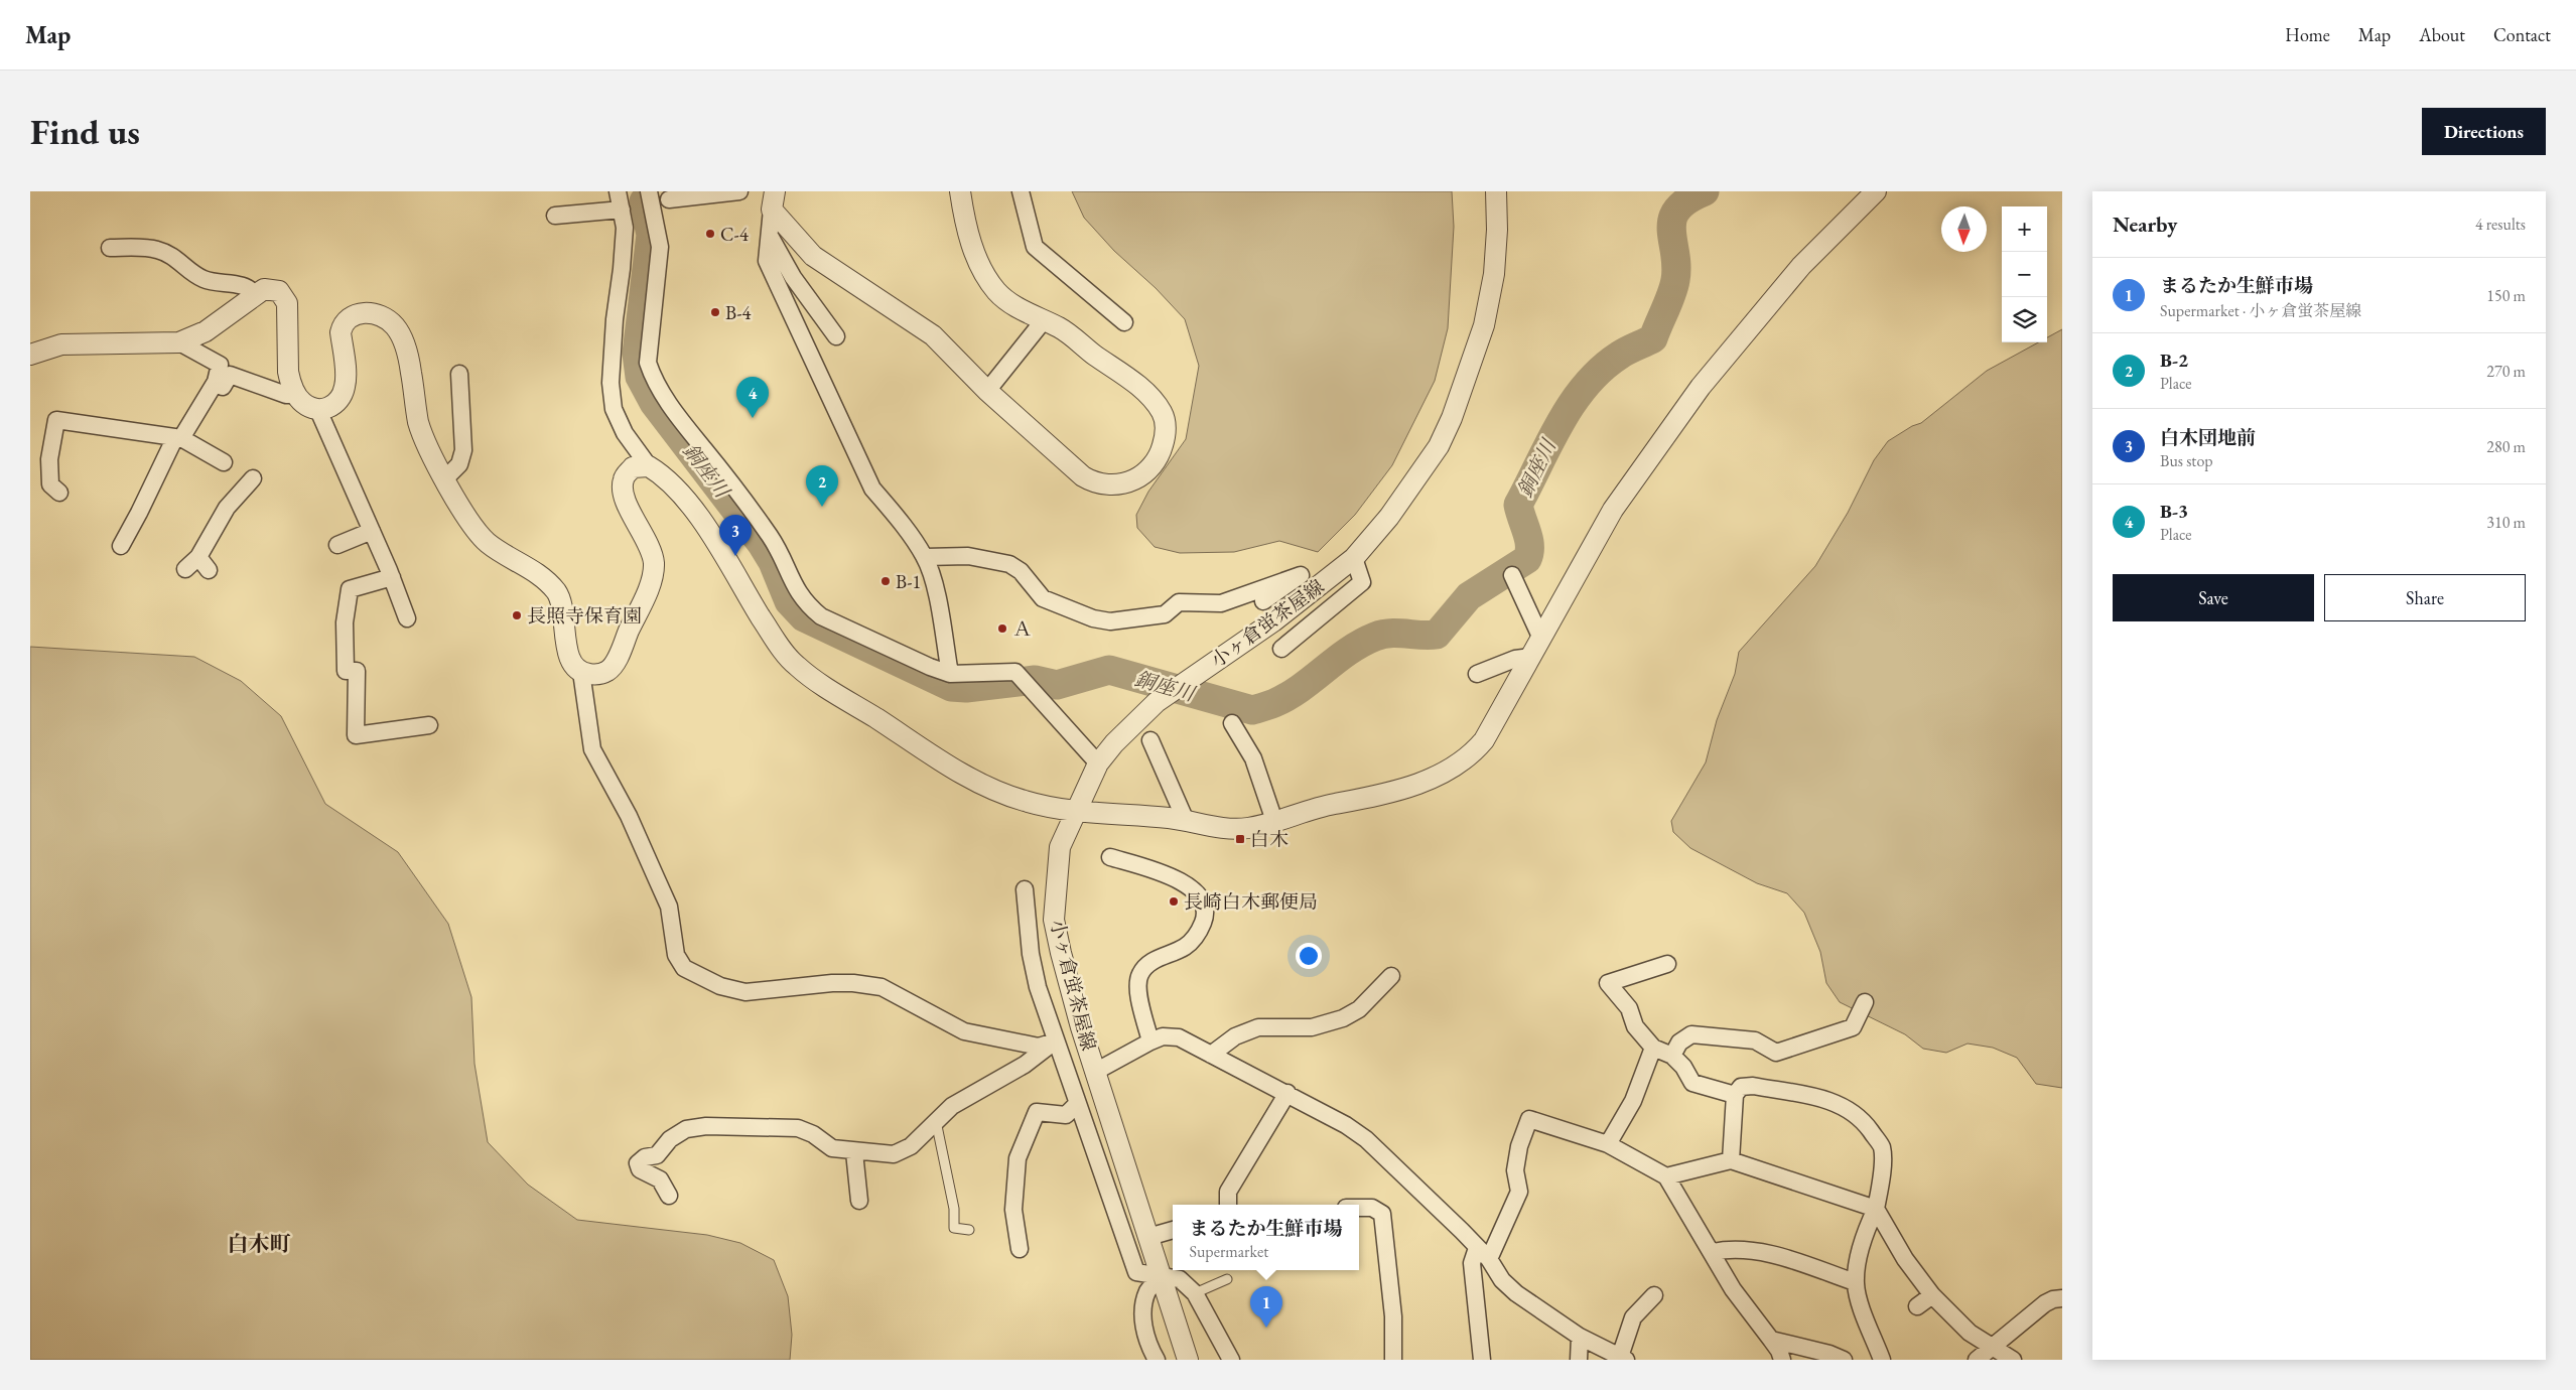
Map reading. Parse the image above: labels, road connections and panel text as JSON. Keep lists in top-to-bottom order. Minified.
{"streets":{"street":["小ヶ倉蛍茶屋線"]},"districts":["白木町"],"water":["銅座川"],"places":{"other":["C-4","B-4","B-1","長照寺保育園","Ａ","長崎白木郵便局"],"transit":["白木"]},"north":"bottom","page":{"header":"Map","nav":["Home","Map","About","Contact"],"buttons":["Directions",["Save","Share"]],"title":"Find us","heading":["Nearby","4 results"],"map_buttons":["+","−"],"list":[{"mark":"1","name":"まるたか生鮮市場","note":"Supermarket · 小ヶ倉蛍茶屋線","value":"150 m"},{"mark":"2","name":"B-2","note":"Place","value":"270 m"},{"mark":"3","name":"白木団地前","note":"Bus stop","value":"280 m"},{"mark":"4","name":"B-3","note":"Place","value":"310 m"}],"pins":["4","2","3","1"],"popup":["まるたか生鮮市場","Supermarket"]}}
